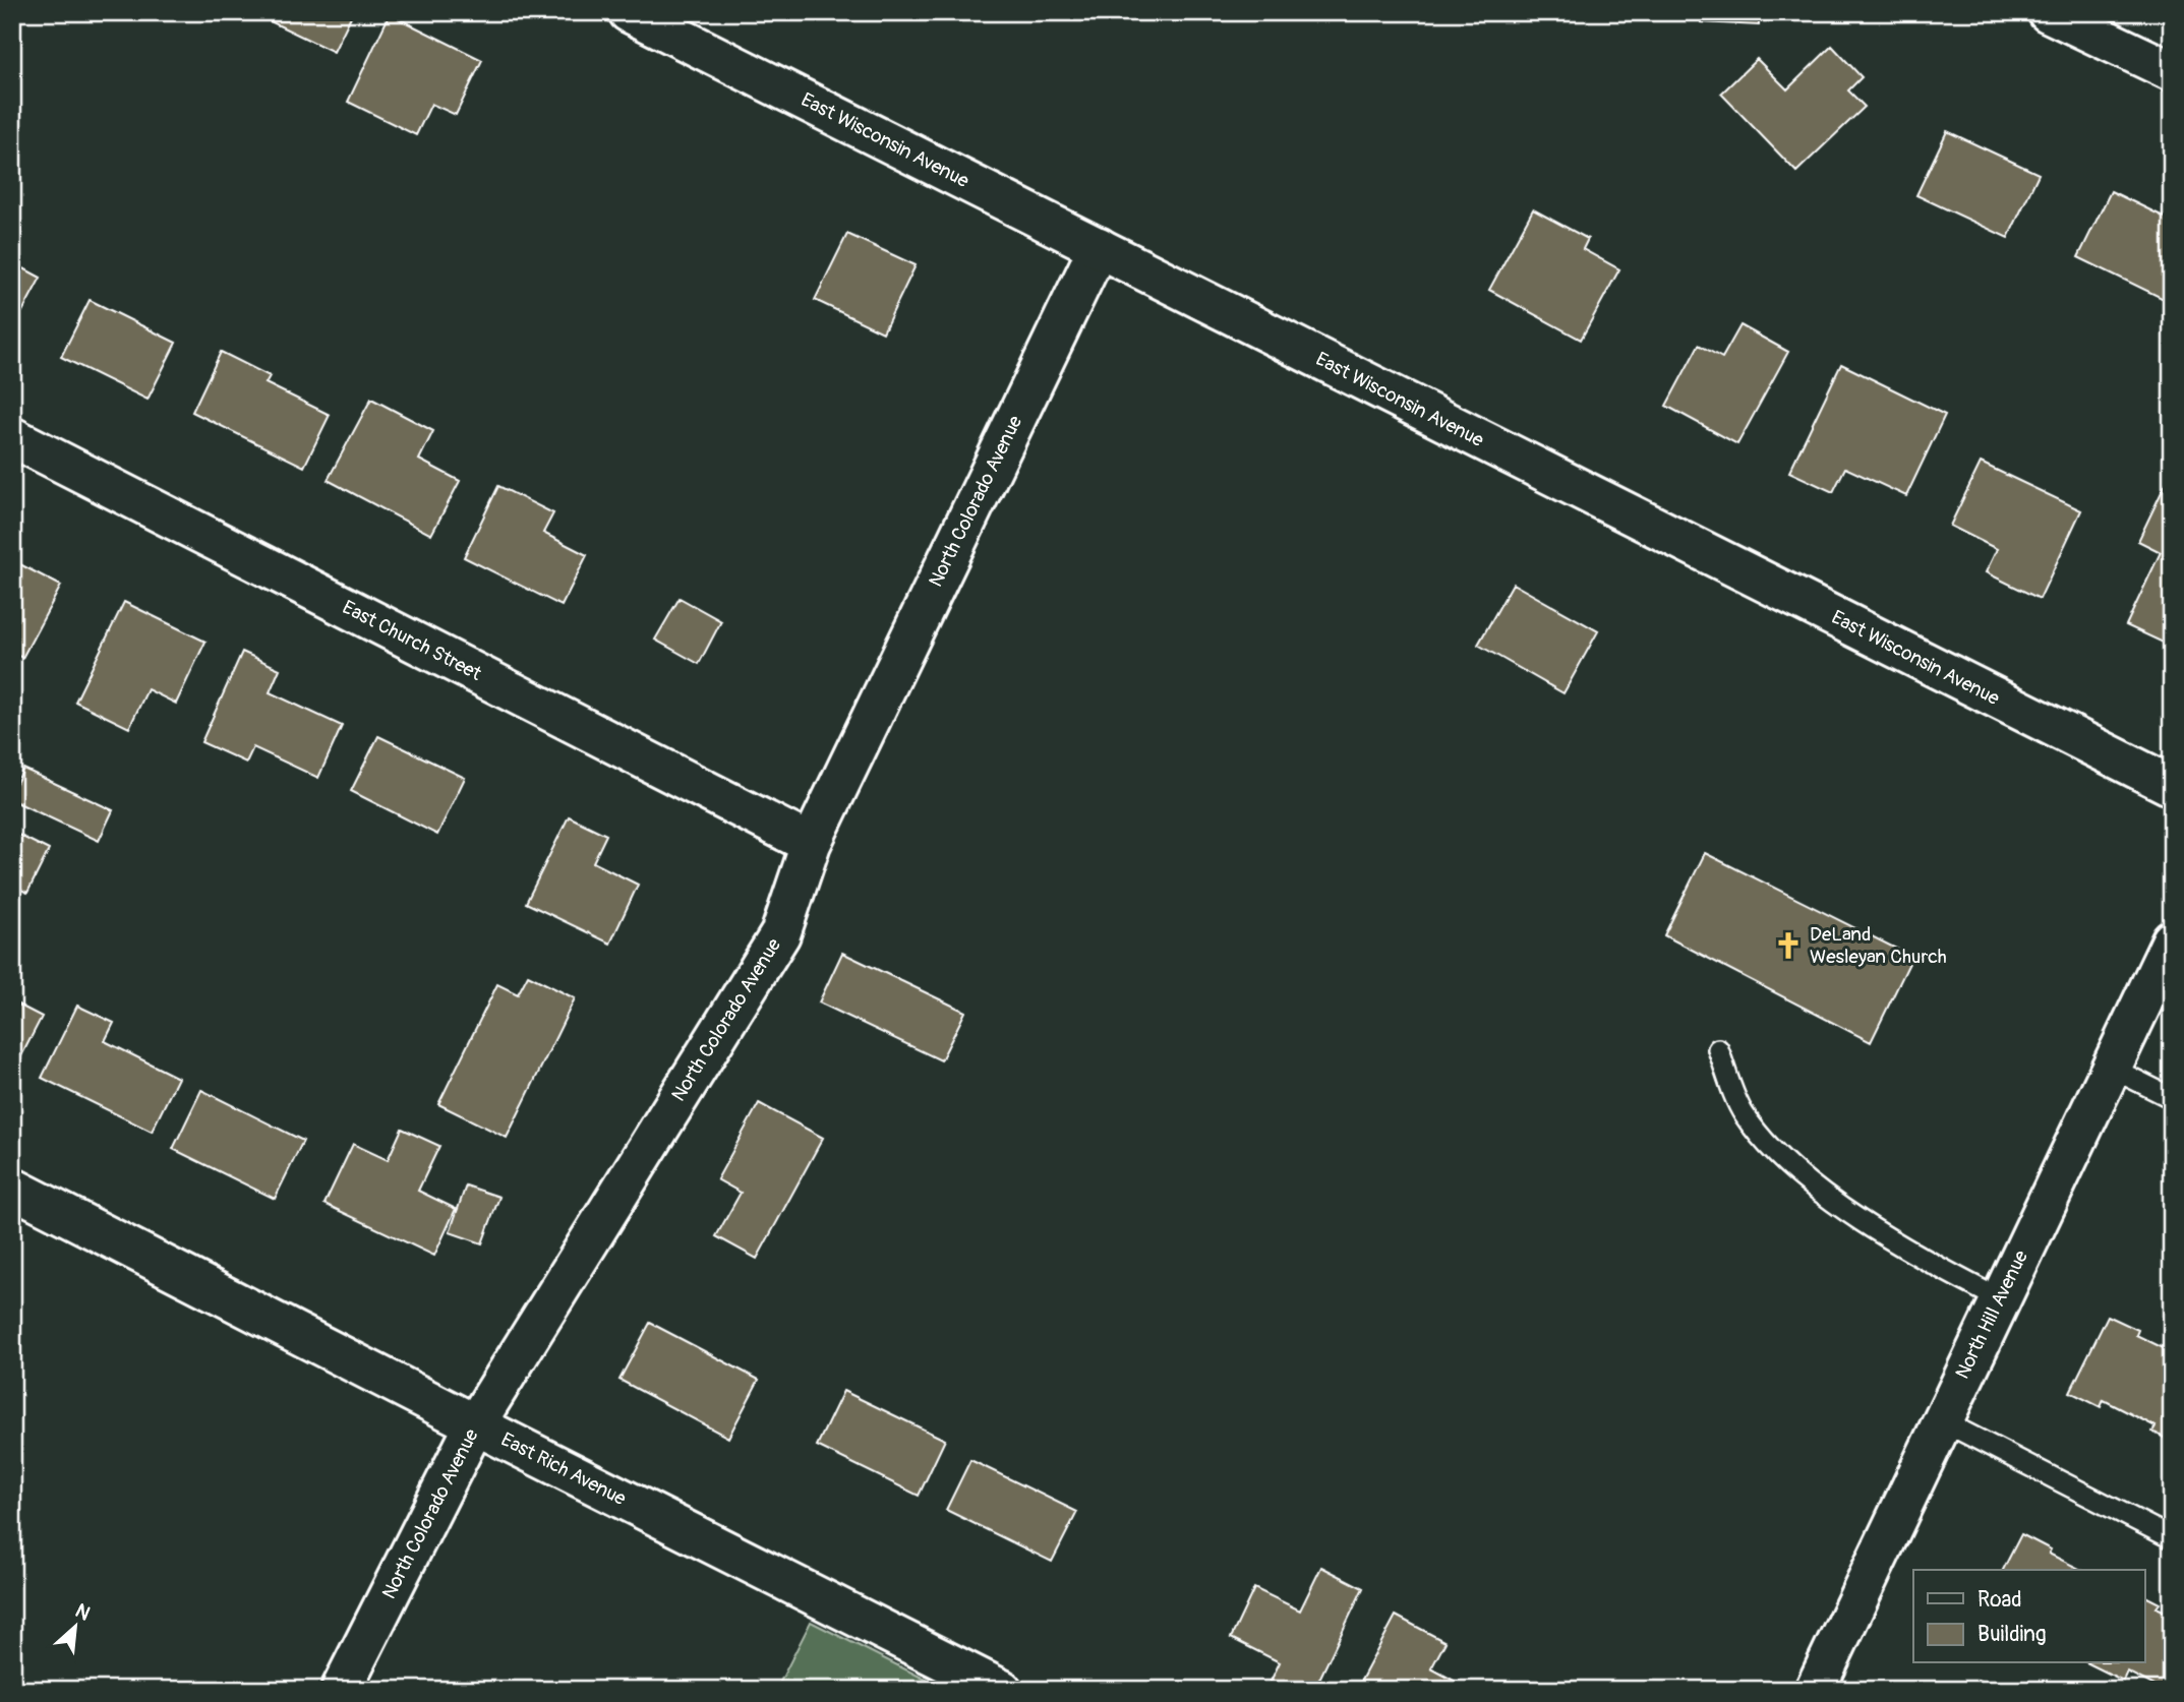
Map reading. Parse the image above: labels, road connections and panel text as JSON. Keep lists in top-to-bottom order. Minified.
{"streets":{"street":["East Wisconsin Avenue","North Colorado Avenue","East Church Street","North Hill Avenue","East Rich Avenue"]},"crossings":[["East Wisconsin Avenue","North Colorado Avenue"],["North Colorado Avenue","East Church Street"],["North Colorado Avenue","East Rich Avenue"]],"places":{"church":["DeLand Wesleyan Church"]},"legend":["Road","Building"],"north":"top right"}
